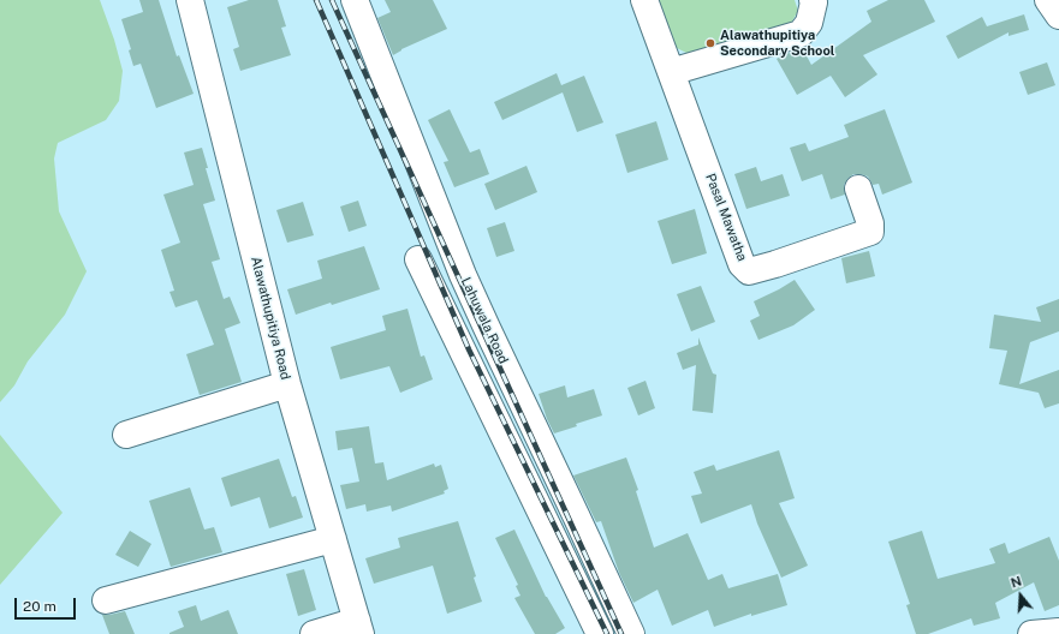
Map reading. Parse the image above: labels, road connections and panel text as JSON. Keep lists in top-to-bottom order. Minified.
{"streets":{"street":["Pasal Mawatha","Alawathupitiya Road","Lahuwala Road"]},"places":["Alawathupitiya Secondary School"],"scale_bar":"20 m","north":"top"}
